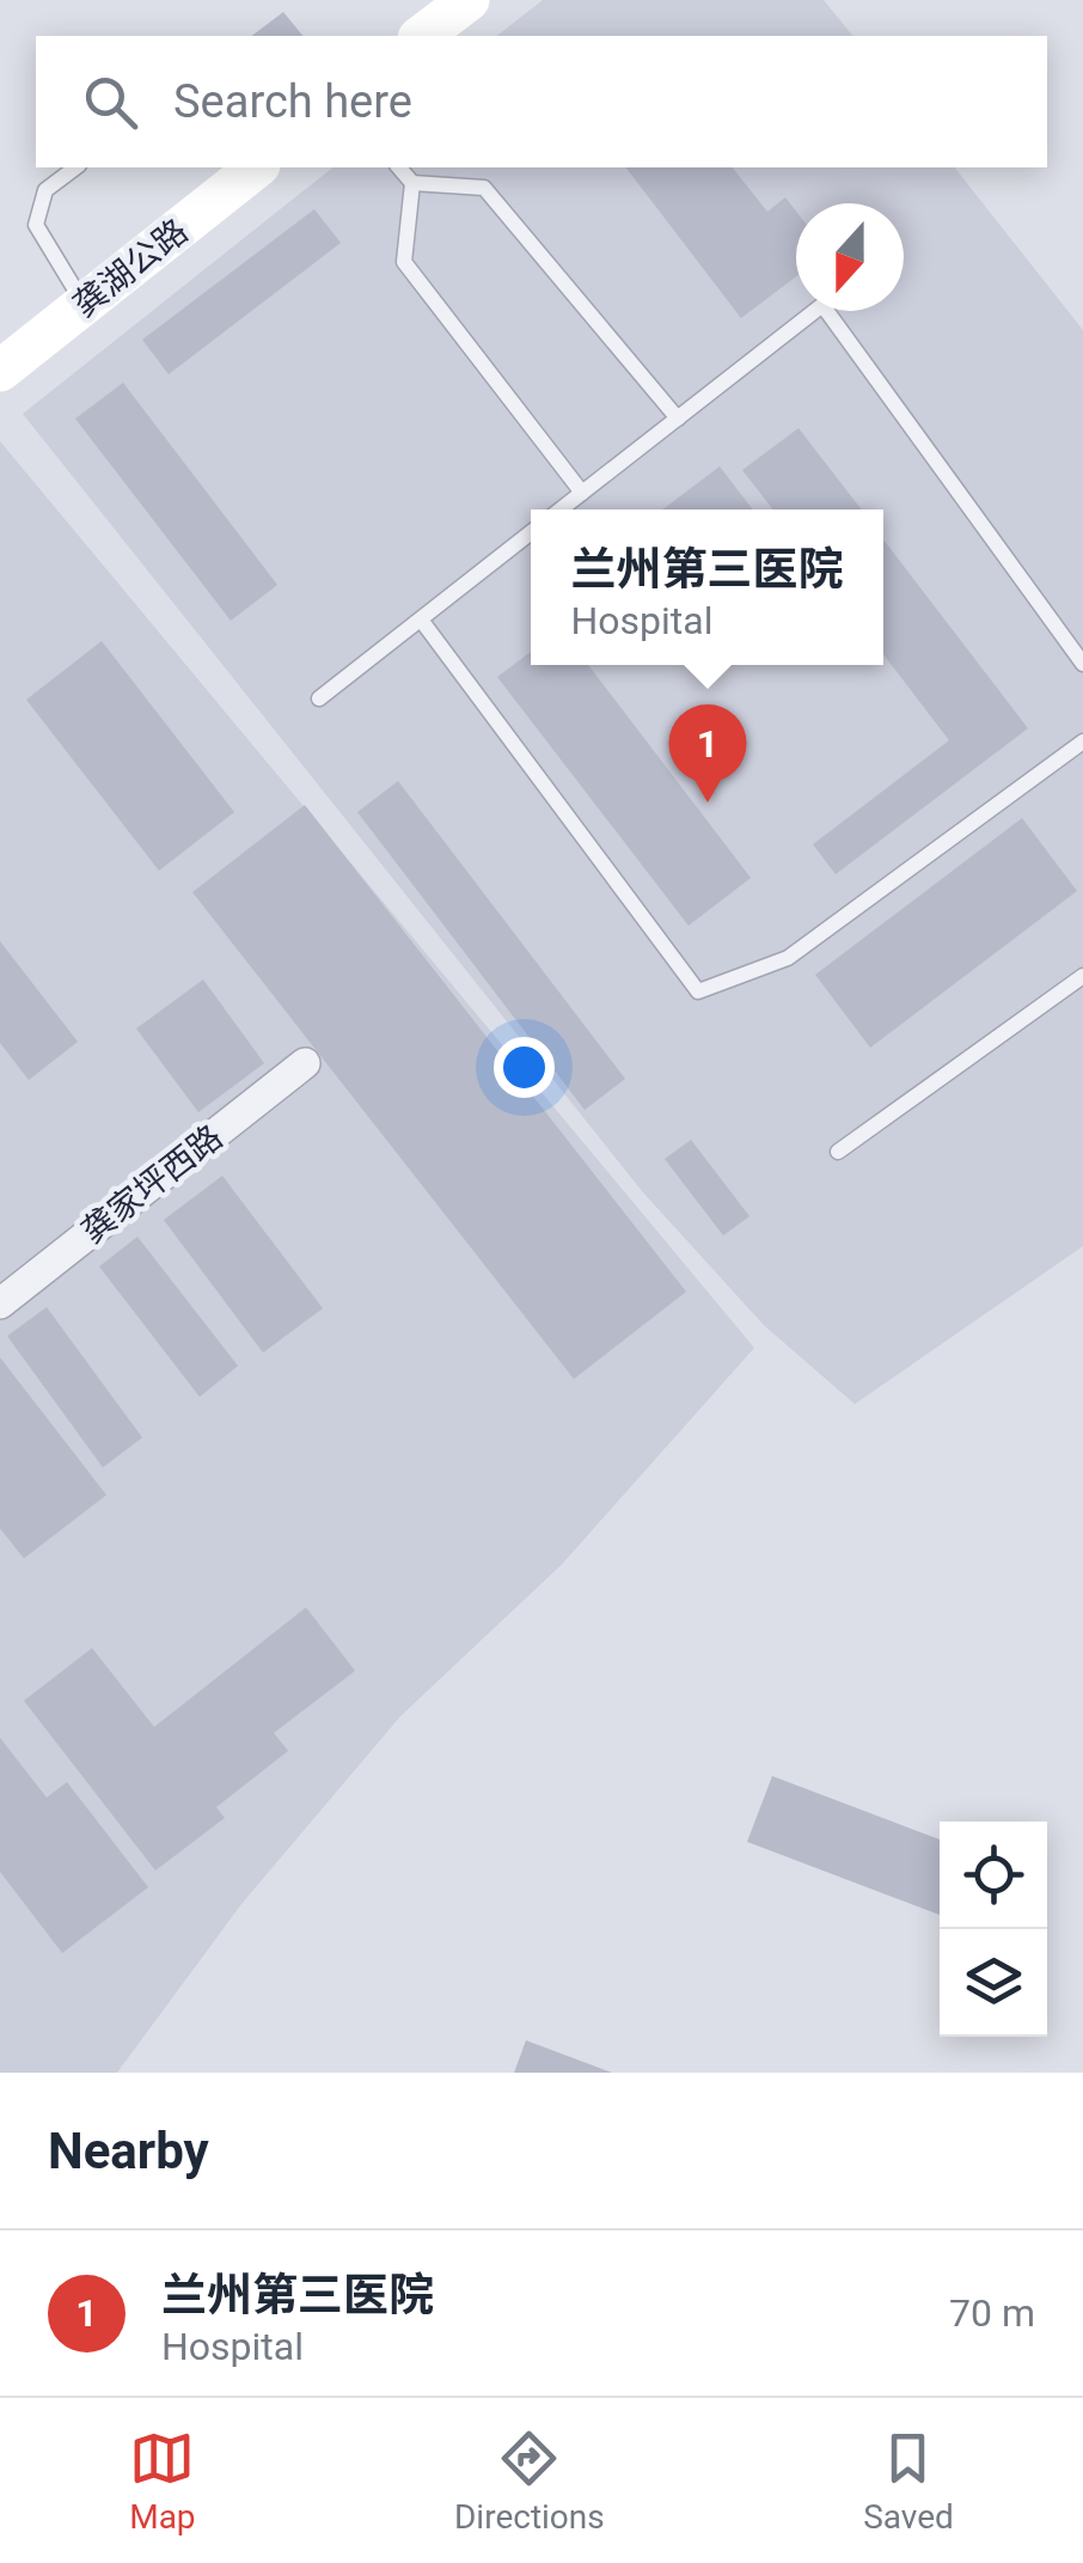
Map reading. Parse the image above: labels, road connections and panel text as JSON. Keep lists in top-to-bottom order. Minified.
{"streets":{"main road":["龚湖公路"],"street":["龚家坪西路"]},"north":"bottom","page":{"search":"Search here","popup":["兰州第三医院","Hospital"],"pins":"1","heading":"Nearby","list":[{"mark":"1","name":"兰州第三医院","note":"Hospital","value":"70 m"}],"nav":["Map","Directions","Saved"]}}
